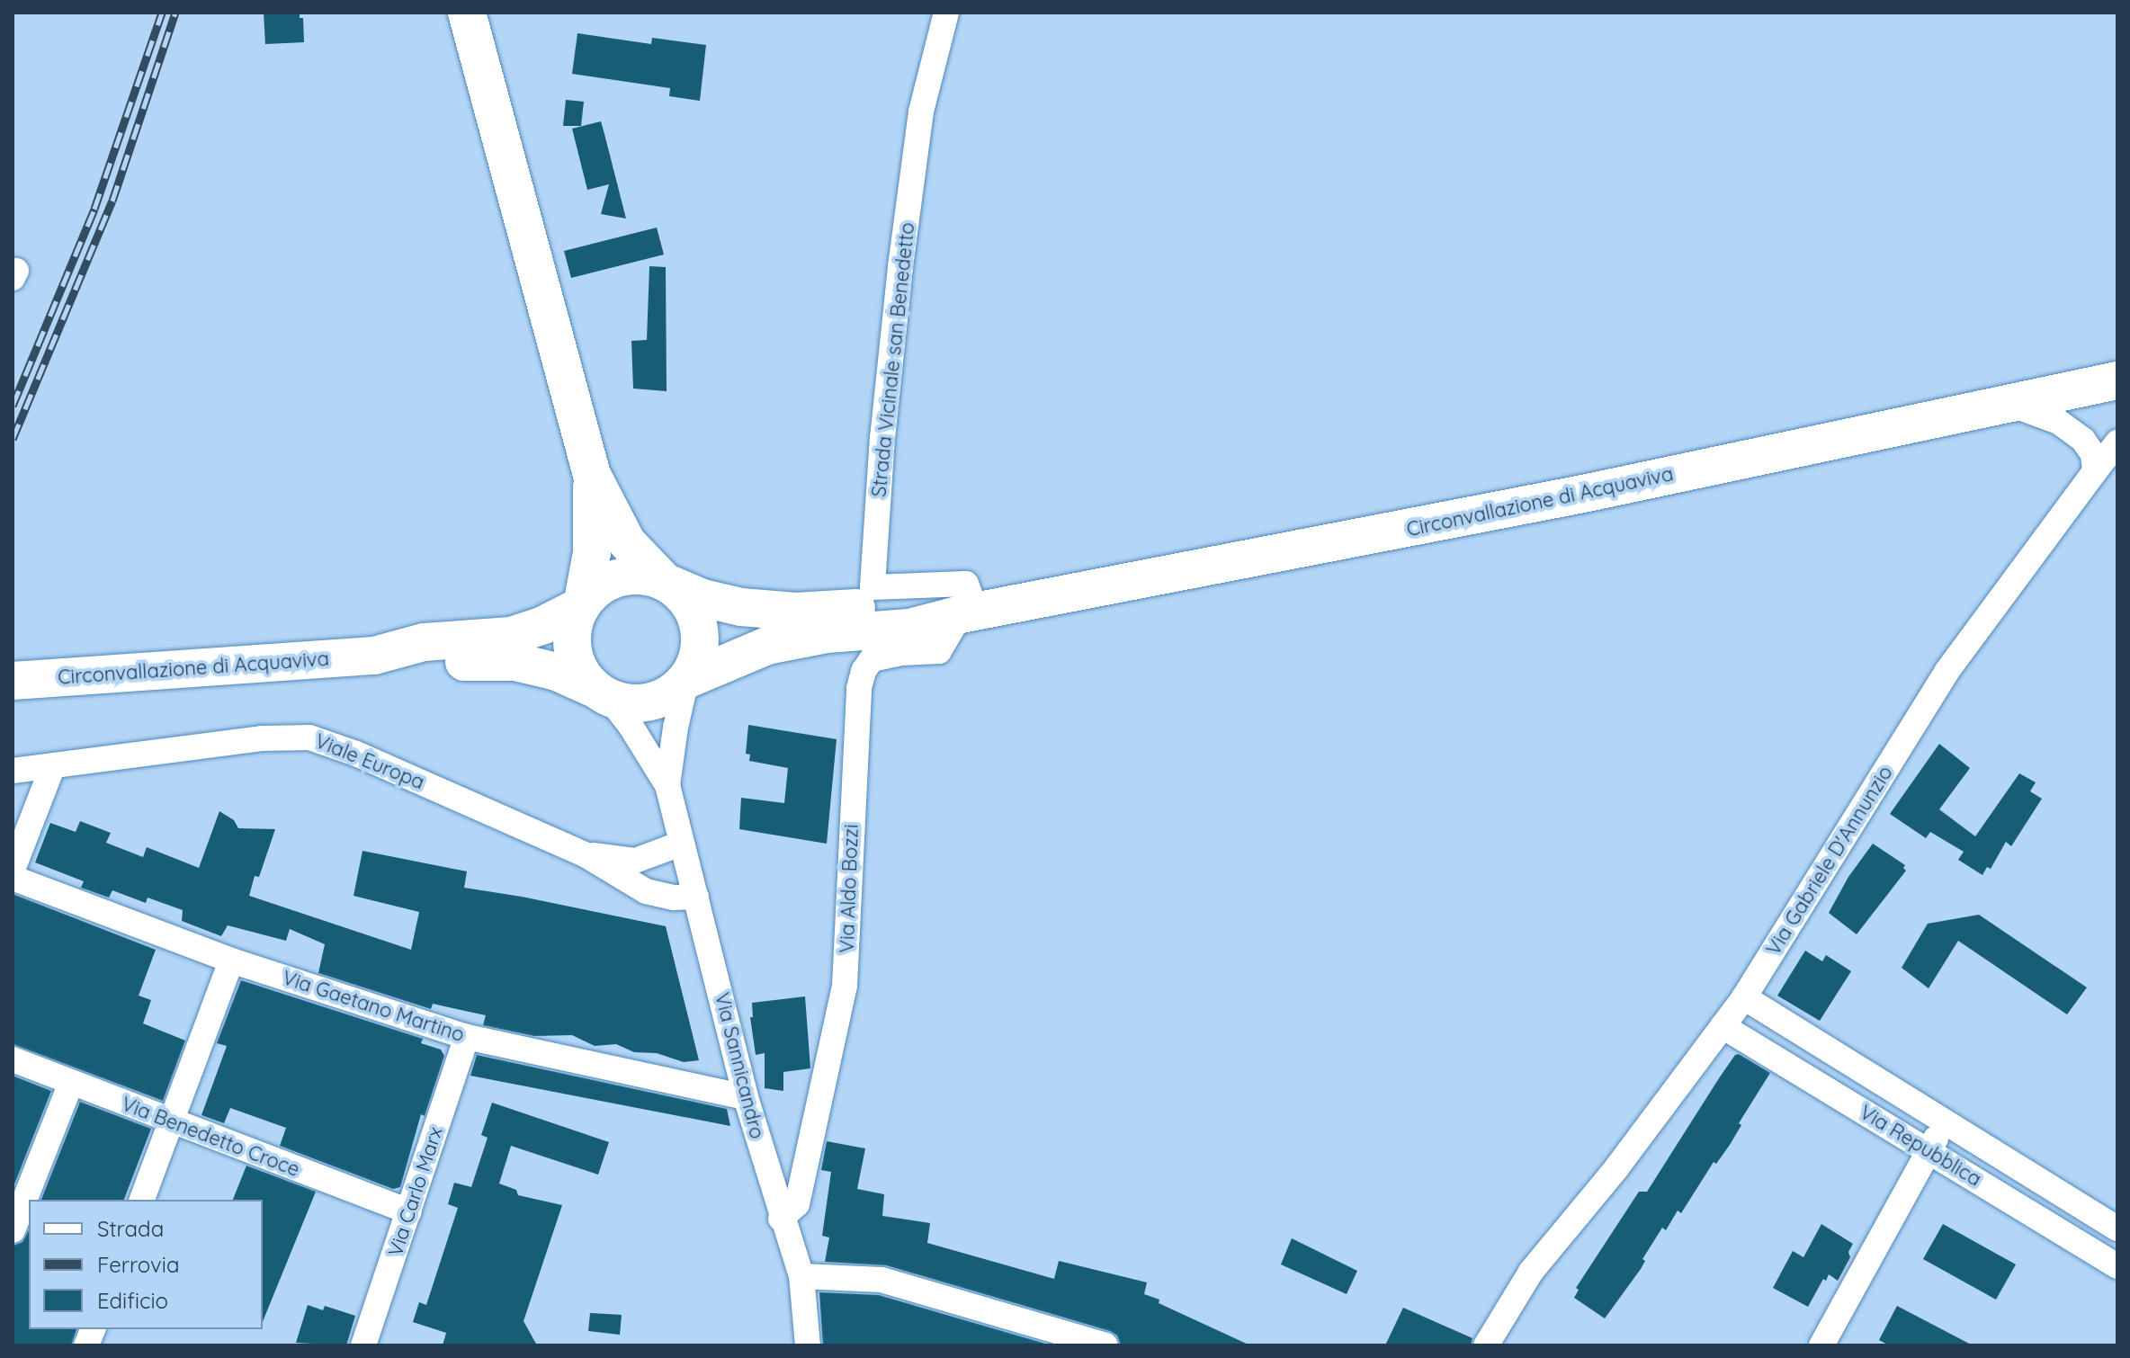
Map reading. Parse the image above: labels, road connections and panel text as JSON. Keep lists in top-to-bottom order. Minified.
{"streets":{"main road":["Circonvallazione di Acquaviva"],"street":["Strada Vicinale san Benedetto","Viale Europa","Via Gabriele D'Annunzio","Via Aldo Bozzi","Via Gaetano Martino","Via Sannicandro","Via Benedetto Croce","Via Repubblica","Via Carlo Marx"]},"crossings":[["Strada Vicinale san Benedetto","Circonvallazione di Acquaviva"],["Strada Vicinale san Benedetto","Via Aldo Bozzi"],["Circonvallazione di Acquaviva","Via Aldo Bozzi"],["Viale Europa","Via Sannicandro"],["Via Gabriele D'Annunzio","Via Repubblica"],["Via Aldo Bozzi","Via Sannicandro"],["Via Gaetano Martino","Via Sannicandro"],["Via Gaetano Martino","Via Carlo Marx"],["Via Benedetto Croce","Via Carlo Marx"]],"legend":["Strada","Ferrovia","Edificio"]}
